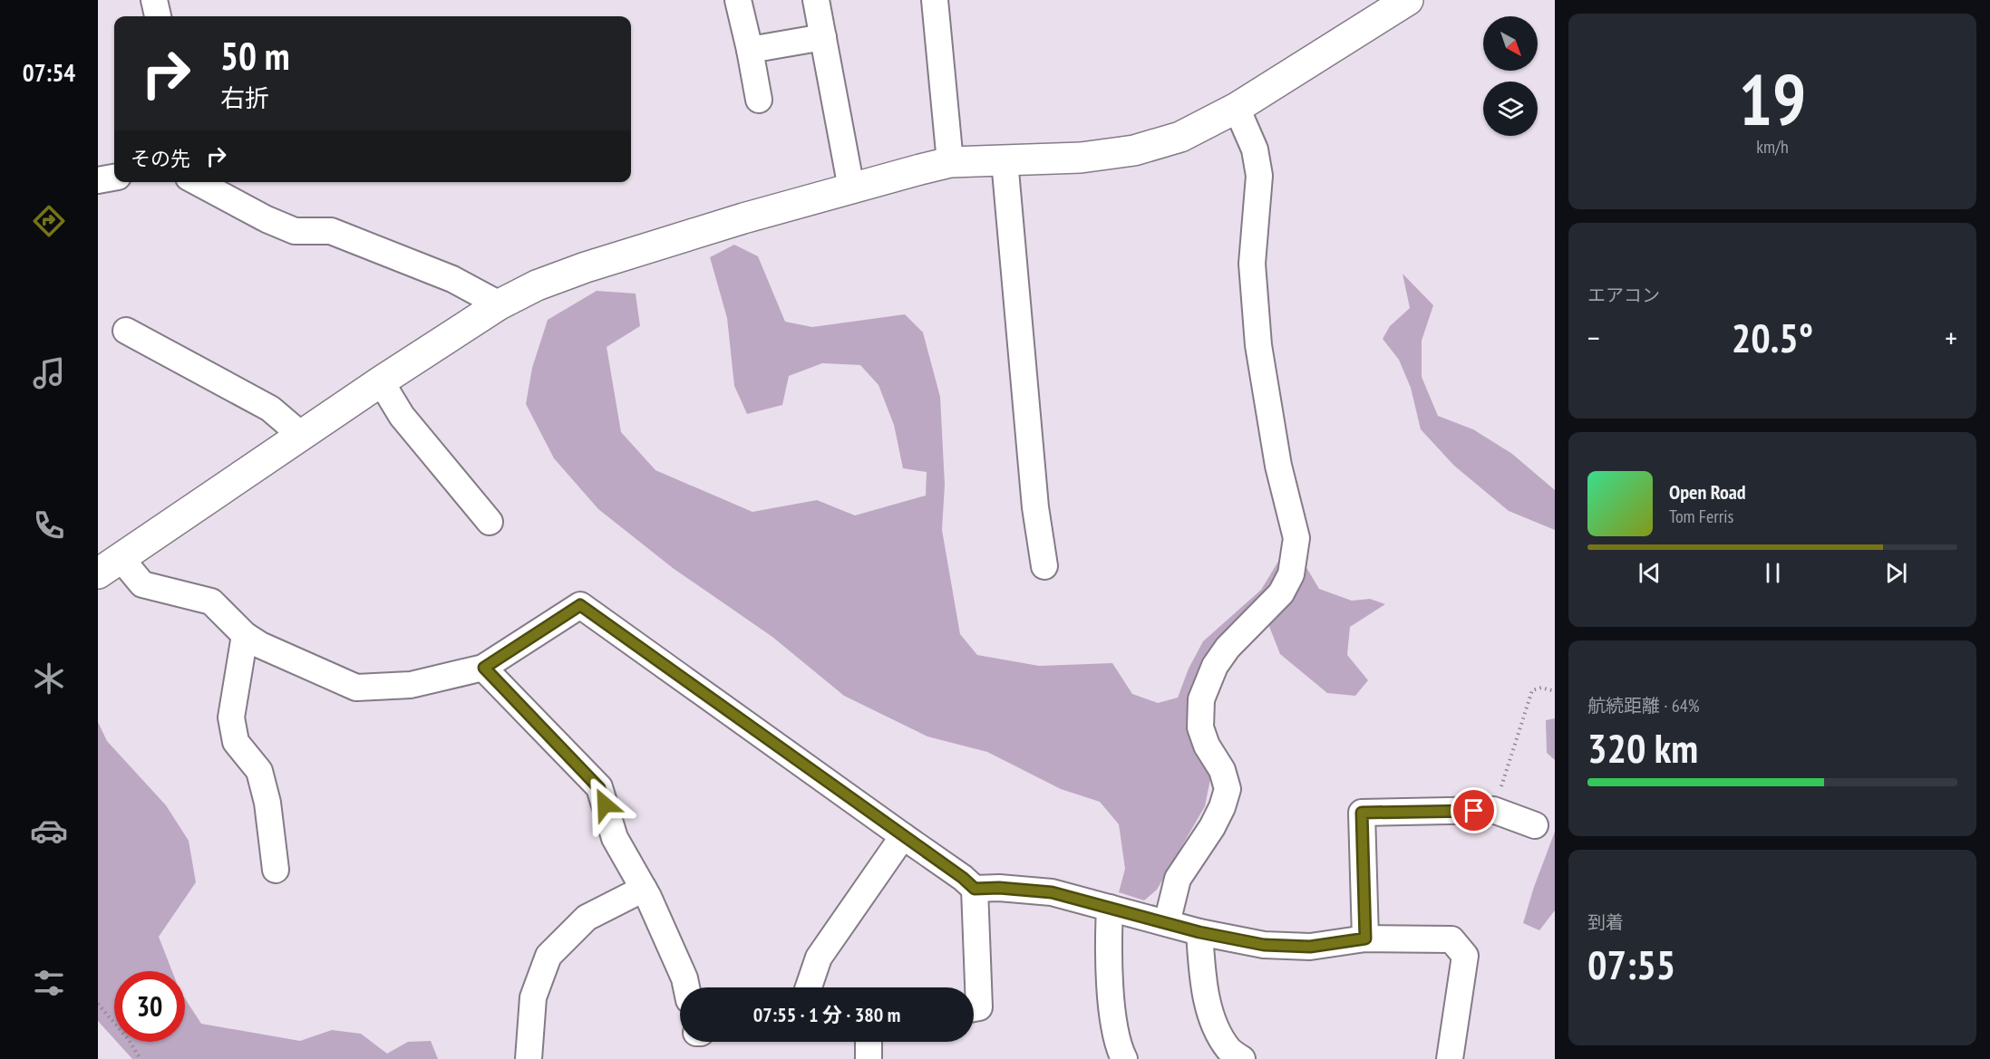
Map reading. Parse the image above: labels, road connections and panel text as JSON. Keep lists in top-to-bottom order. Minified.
{"north":"bottom right","page":{"tabs":"07:54","tile":[["19","km/h"],"エアコン",["航続距離 · 64%","320 km"],["到着","07:55"]],"turn":["50 m","右折"],"then":"その先","heat":["−","20.5°","+"],"song":["Open Road","Tom Ferris"],"limit":"30","trip":"07:55 · 1 分 · 380 m"}}
